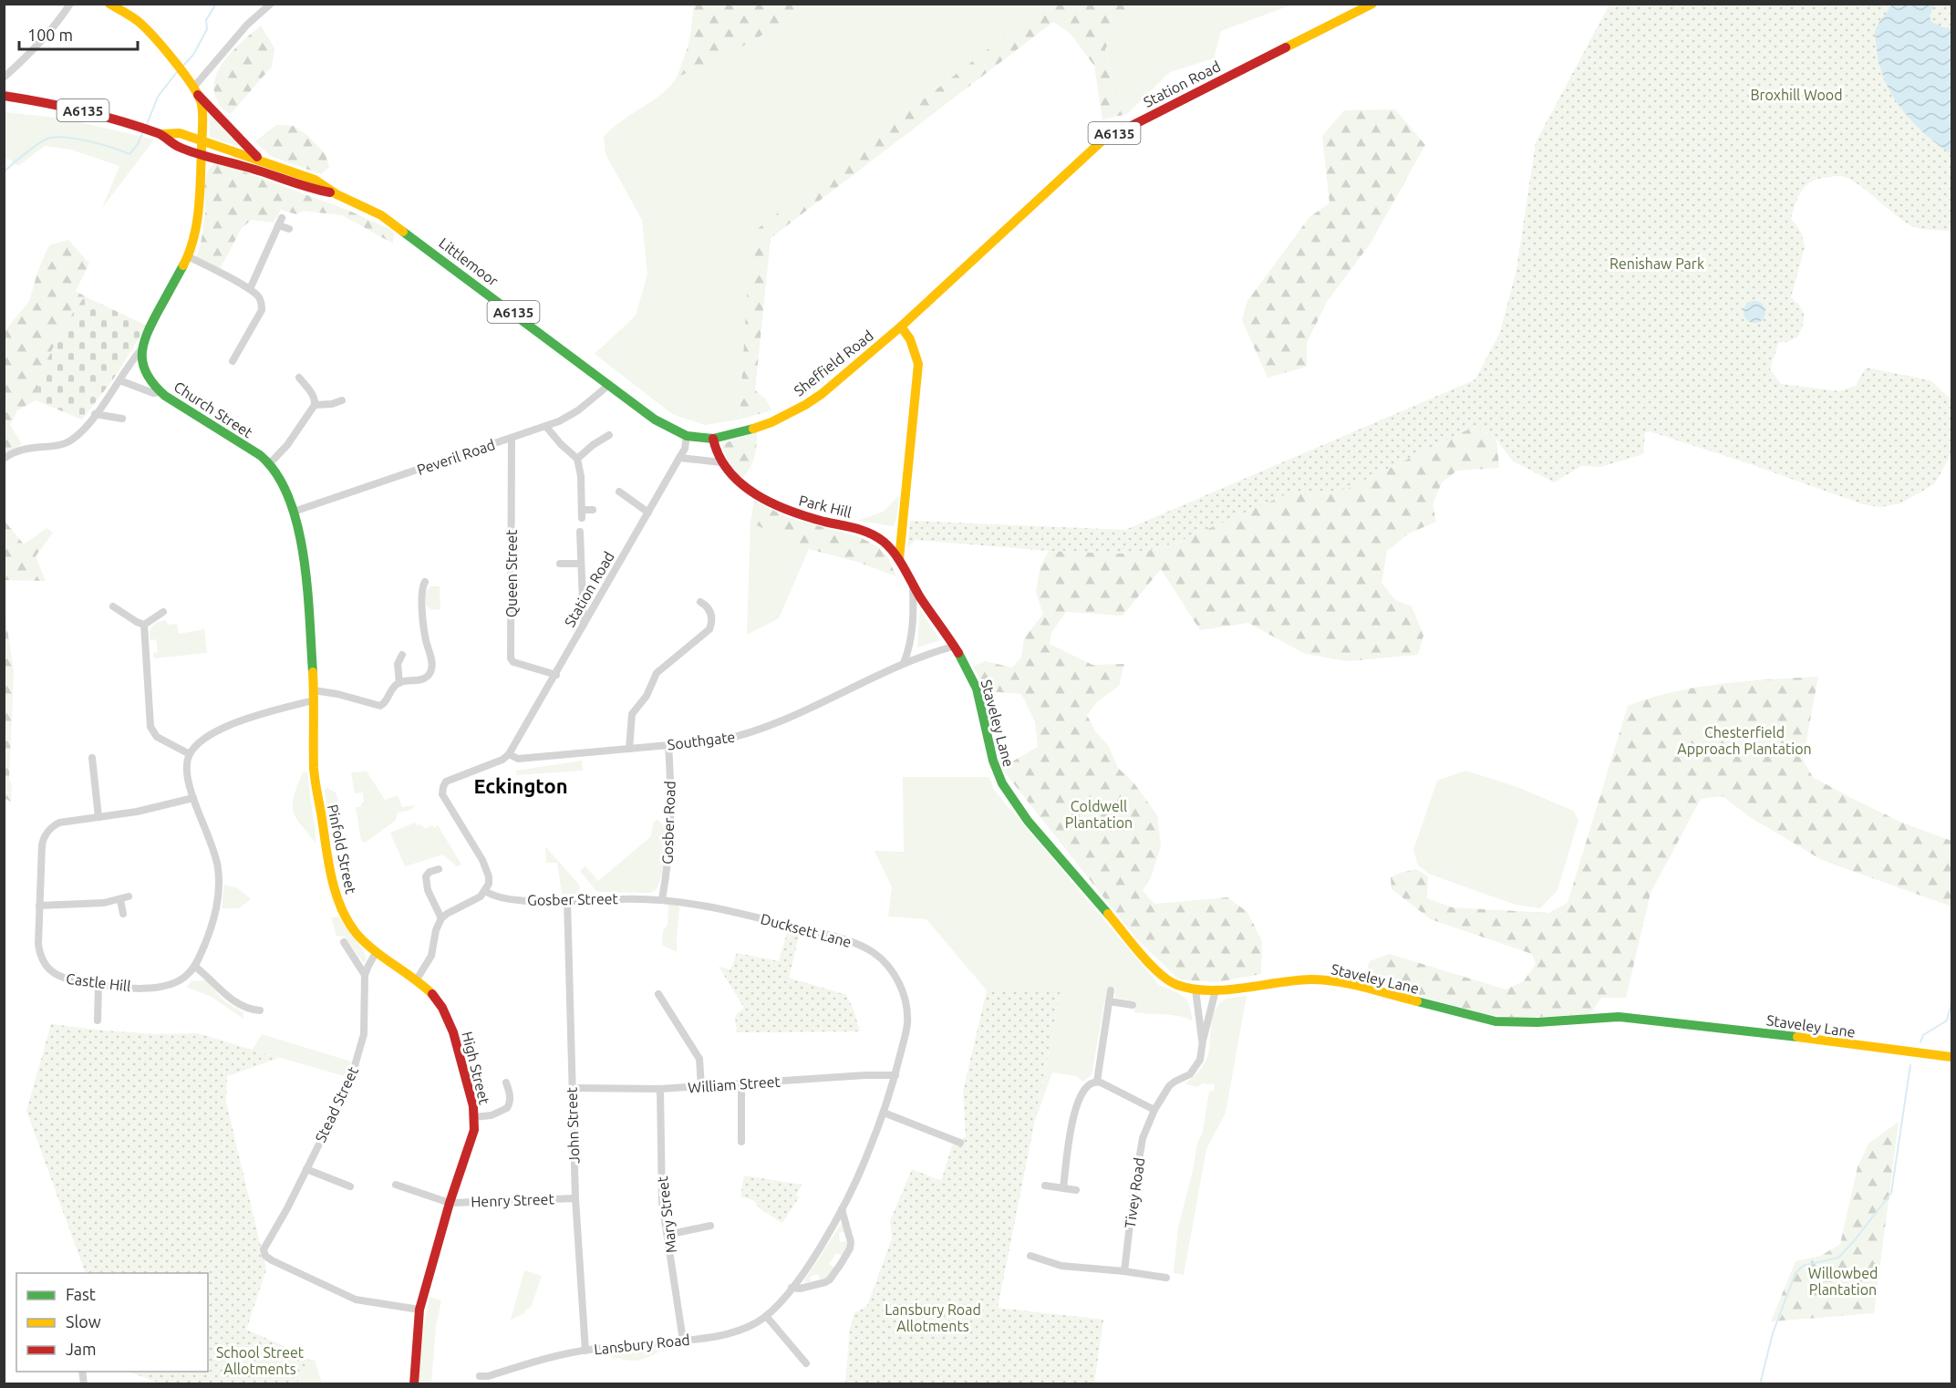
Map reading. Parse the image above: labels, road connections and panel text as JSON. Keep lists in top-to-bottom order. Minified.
{"streets":{"main road":["Station Road","A6135","Littlemoor","Sheffield Road","Church Street","Park Hill","Staveley Lane","Pinfold Street","High Street"],"street":["Peveril Road","Queen Street","Southgate","Gosber Road","Gosber Street","Ducksett Lane","Castle Hill","William Street","Stead Street","John Street","Tivey Road","Henry Street","Mary Street","Lansbury Road"]},"crossings":[["Station Road","Littlemoor"],["Station Road","Sheffield Road"],["Station Road","Queen Street"],["Station Road","Southgate"],["A6135","Littlemoor"],["Littlemoor","Sheffield Road"],["Littlemoor","Peveril Road"],["Sheffield Road","Park Hill"],["Church Street","Peveril Road"],["Church Street","Pinfold Street"],["Peveril Road","Queen Street"],["Park Hill","Staveley Lane"],["Staveley Lane","Southgate"],["Staveley Lane","Tivey Road"],["Southgate","Gosber Road"],["Gosber Road","Gosber Street"],["Gosber Road","Ducksett Lane"],["Pinfold Street","High Street"],["Pinfold Street","Stead Street"],["Gosber Street","Ducksett Lane"],["Gosber Street","John Street"],["Ducksett Lane","William Street"],["Ducksett Lane","Lansbury Road"],["High Street","Stead Street"],["High Street","Henry Street"],["William Street","John Street"],["William Street","Mary Street"],["John Street","Henry Street"],["John Street","Lansbury Road"],["Mary Street","Lansbury Road"]],"districts":["Eckington"],"parks":["Broxhill Wood","Renishaw Park","Chesterfield Approach Plantation","Coldwell Plantation","Willowbed Plantation","Lansbury Road Allotments","School Street Allotments"],"legend":["Fast","Slow","Jam"],"scale_bar":"100 m"}
